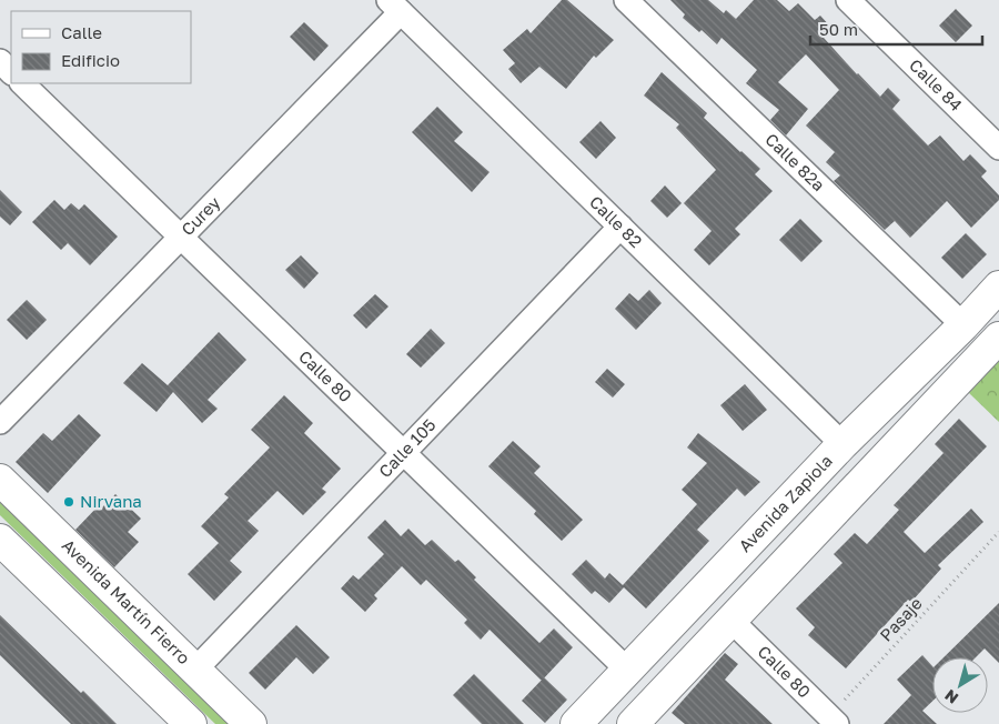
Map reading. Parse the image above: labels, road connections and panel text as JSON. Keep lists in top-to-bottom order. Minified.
{"streets":{"main road":["Avenida Zapiola","Avenida Martín Fierro"],"street":["Calle 84","Calle 82a","Curey","Calle 82","Calle 80","Calle 105"],"path":["Pasaje"]},"crossings":[["Calle 82a","Avenida Zapiola"],["Curey","Calle 82"],["Curey","Calle 80"],["Calle 82","Calle 105"],["Calle 82","Avenida Zapiola"],["Calle 80","Calle 105"],["Calle 80","Avenida Zapiola"],["Calle 80","Pasaje"],["Calle 105","Avenida Martín Fierro"]],"places":["Nirvana"],"legend":["Calle","Edificio"],"scale_bar":"50 m","north":"bottom left"}
